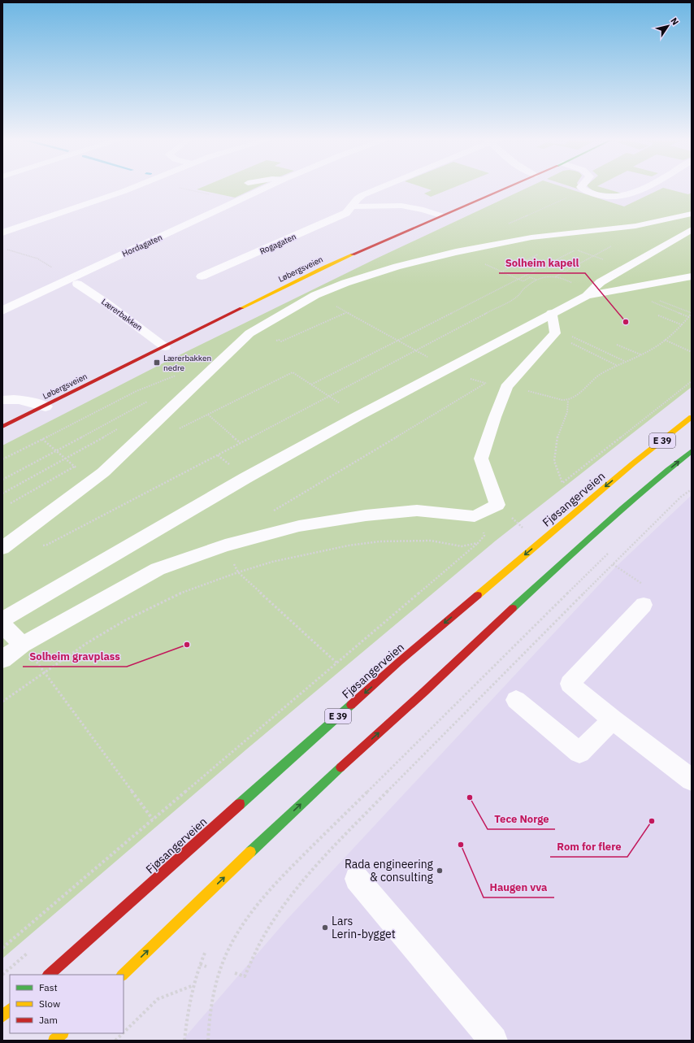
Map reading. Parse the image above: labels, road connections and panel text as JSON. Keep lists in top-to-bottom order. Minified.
{"streets":{"main road":["Løbergsveien","E 39","Fjøsangerveien"],"street":["Rogagaten","Hordagaten"],"lane":["Lærerbakken"]},"crossings":[["Hordagaten","Lærerbakken"],["Løbergsveien","Lærerbakken"]],"places":{"other":["Solheim kapell","Solheim gravplass","Tece Norge","Rom for flere","Haugen vva","Rada engineering & consulting","Lars Lerin-bygget"],"transit":["Lærerbakken nedre"]},"legend":["Fast","Slow","Jam"],"north":"top right"}
